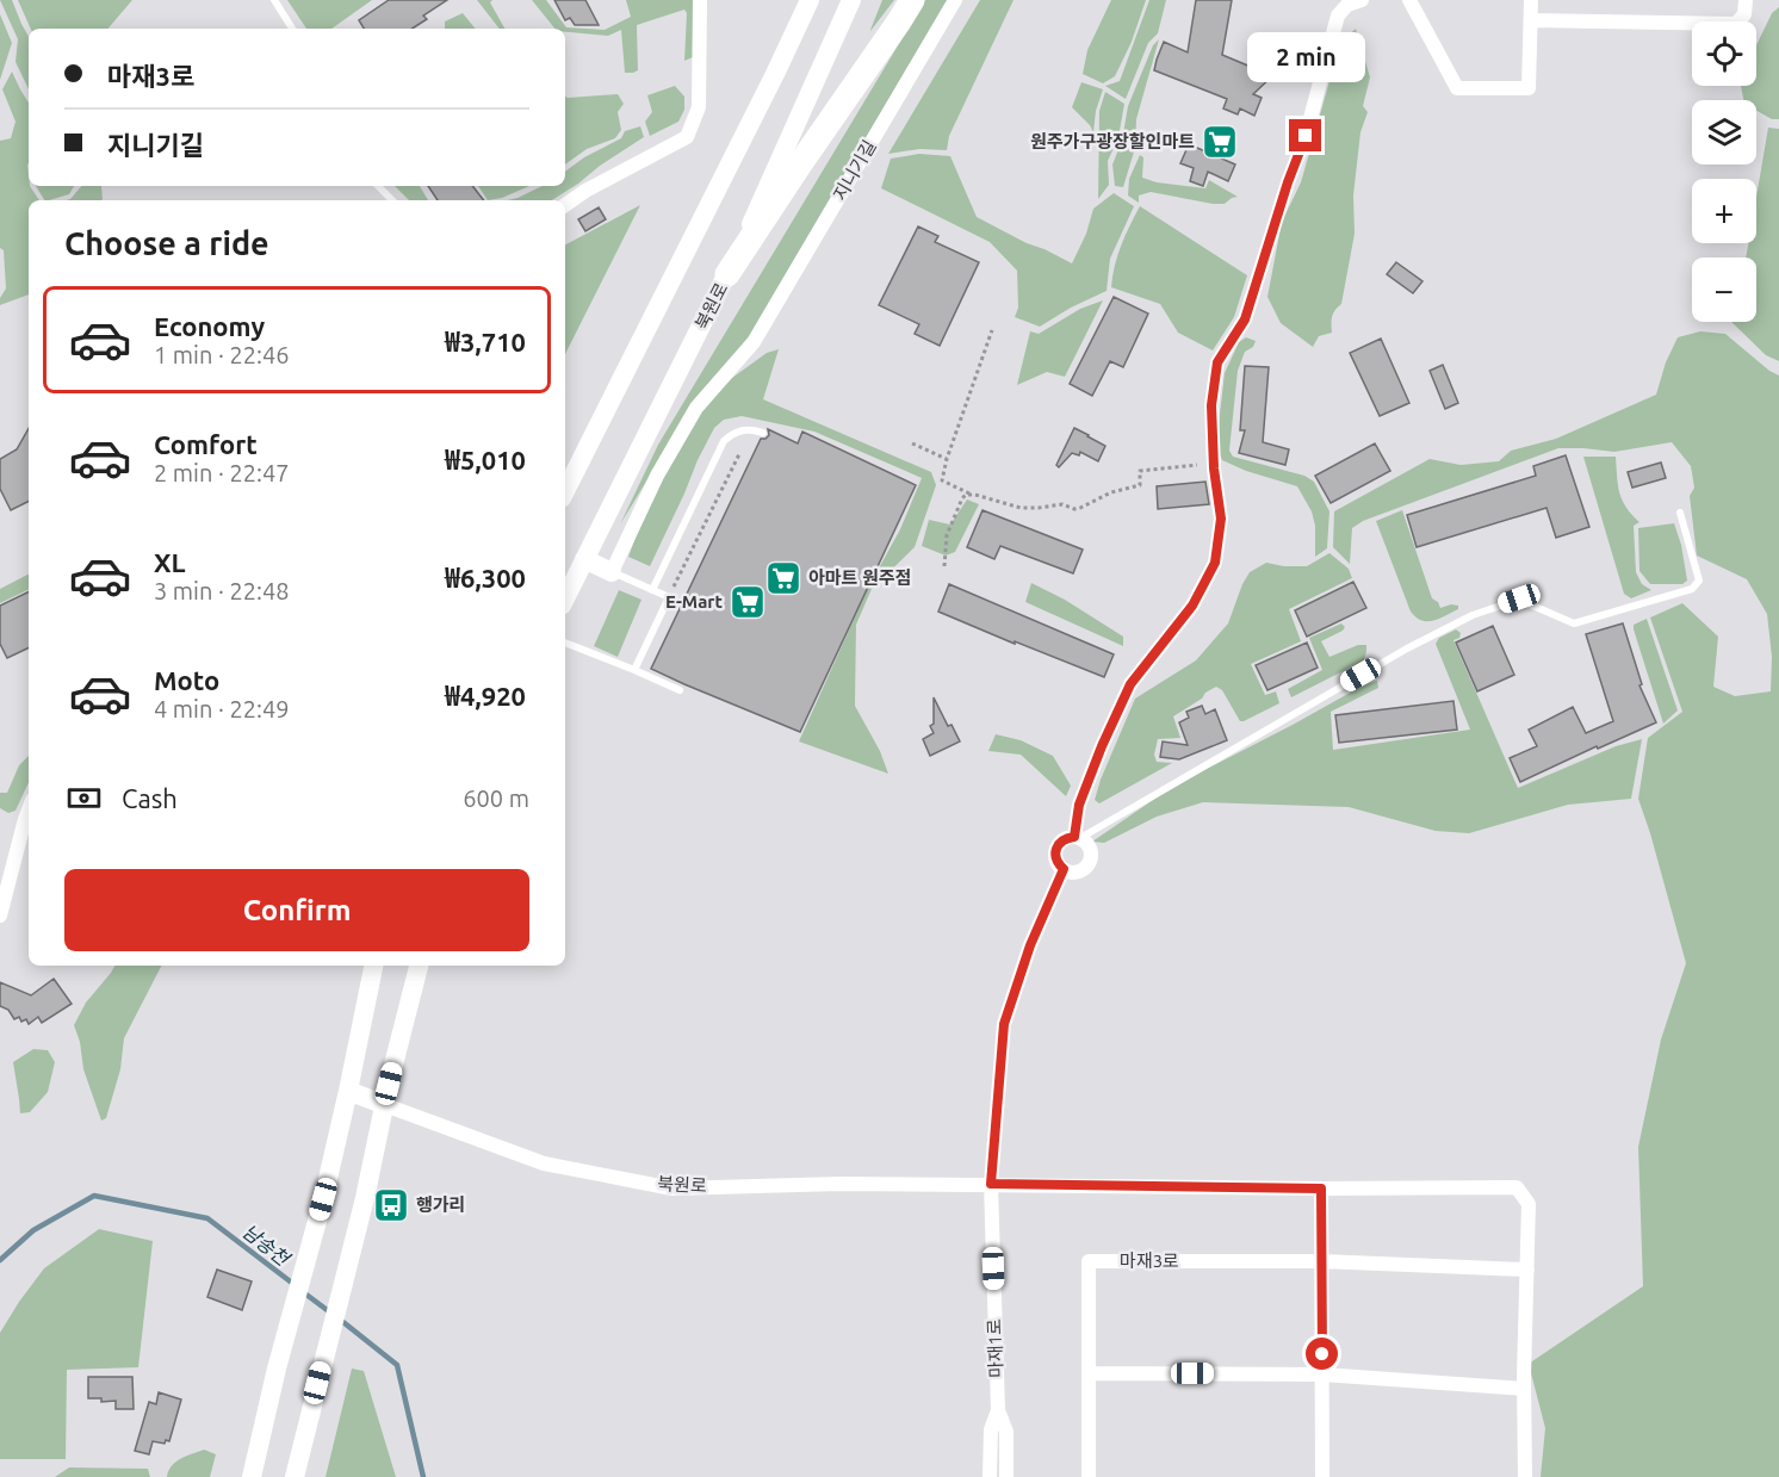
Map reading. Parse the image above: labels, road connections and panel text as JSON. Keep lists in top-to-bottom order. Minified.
{"streets":{"street":["지니기길","북원로","마재3로","마재1로"]},"crossings":[["북원로","마재1로"]],"water":["남송천"],"places":{"supermarket":["원주가구광장할인마트","아마트 원주점","E-Mart"],"bus stop":["행가리"]},"page":{"map_buttons":["+","−"],"banner":["마재3로","지니기길"],"bubble":"2 min","heading":"Choose a ride","list":[{"name":"Economy","note":"1 min · 22:46","value":"₩3,710"},{"name":"Comfort","note":"2 min · 22:47","value":"₩5,010"},{"name":"XL","note":"3 min · 22:48","value":"₩6,300"},{"name":"Moto","note":"4 min · 22:49","value":"₩4,920"}],"pay":["Cash","600 m"],"buttons":"Confirm"}}
